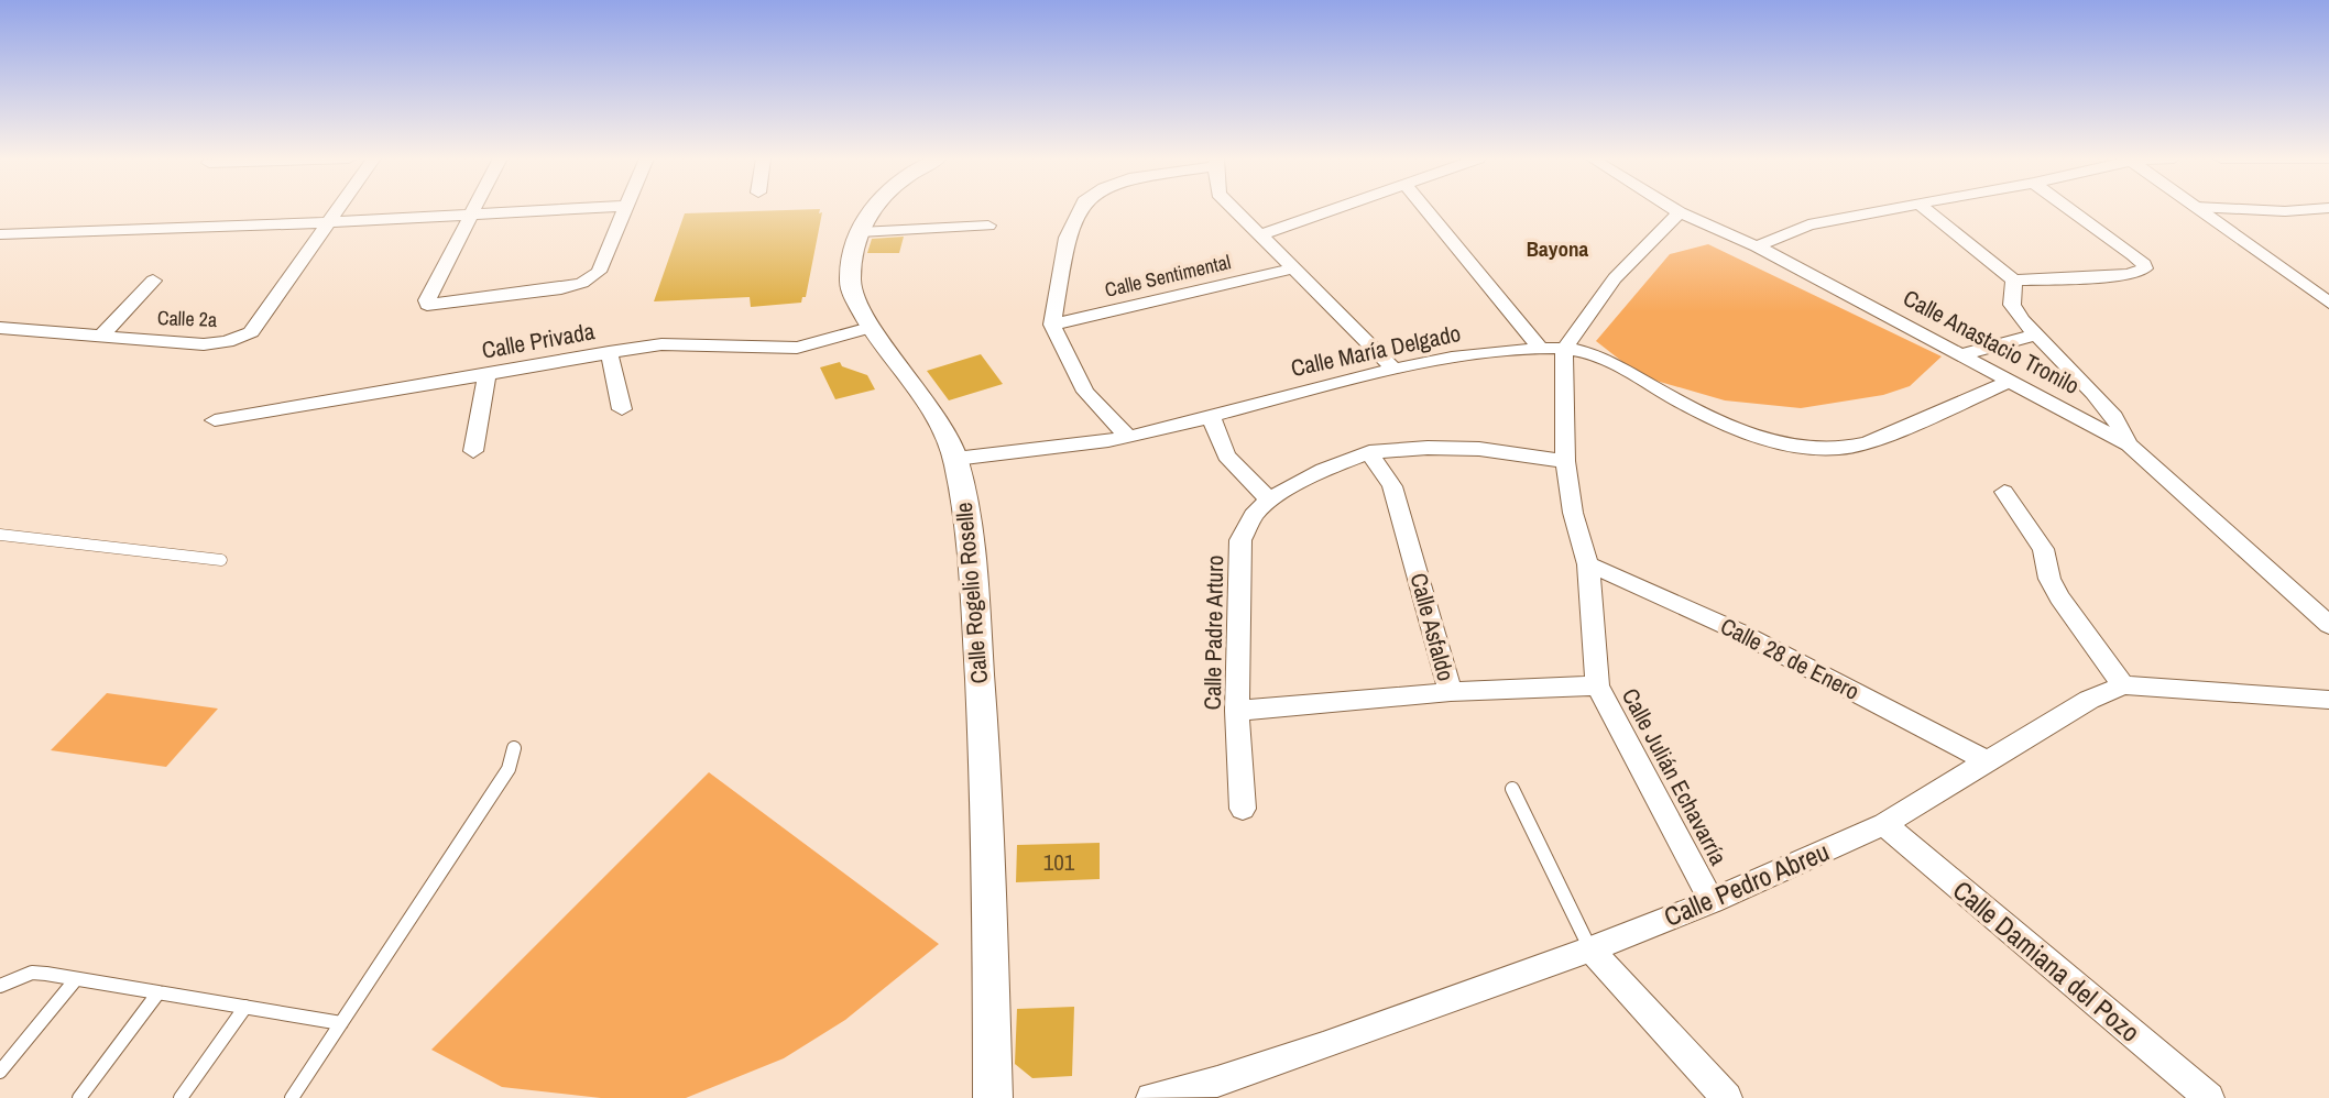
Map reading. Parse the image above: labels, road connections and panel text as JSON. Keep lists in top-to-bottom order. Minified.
{"streets":{"street":["Calle Sentimental","Calle 2a","Calle Privada","Calle Anastacio Tronilo","Calle María Delgado","Calle Rogelio Roselle","Calle Asfaldo","Calle Padre Arturo","Calle 28 de Enero","Calle Julián Echavarría","Calle Pedro Abreu","Calle Damiana del Pozo"]},"crossings":[["Calle Privada","Calle Rogelio Roselle"],["Calle Anastacio Tronilo","Calle María Delgado"],["Calle María Delgado","Calle Rogelio Roselle"],["Calle María Delgado","Calle Julián Echavarría"],["Calle Asfaldo","Calle Padre Arturo"],["Calle Padre Arturo","Calle Julián Echavarría"],["Calle 28 de Enero","Calle Julián Echavarría"],["Calle 28 de Enero","Calle Pedro Abreu"],["Calle Julián Echavarría","Calle Pedro Abreu"],["Calle Pedro Abreu","Calle Damiana del Pozo"]],"districts":["Bayona"],"house_numbers":["101"]}
